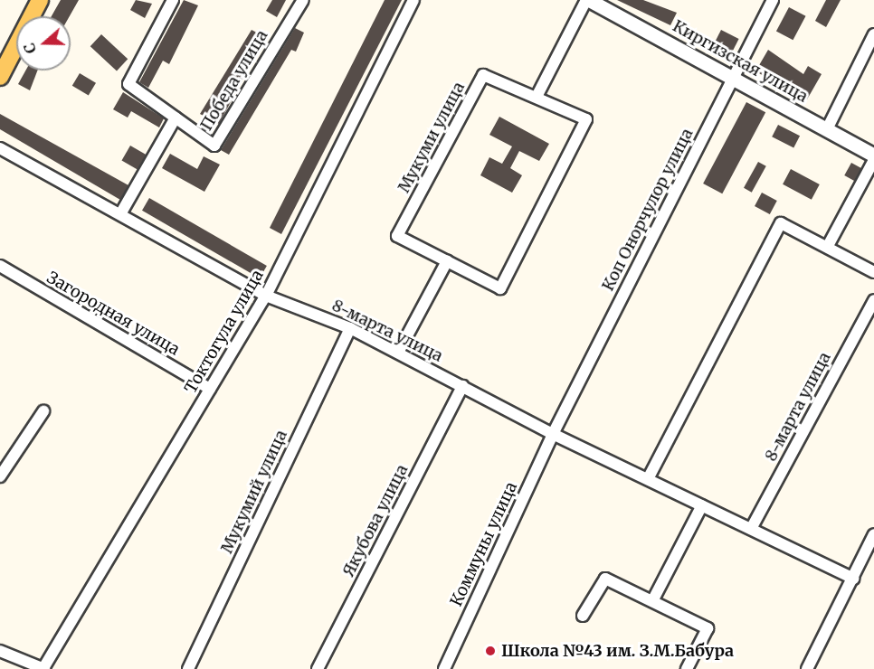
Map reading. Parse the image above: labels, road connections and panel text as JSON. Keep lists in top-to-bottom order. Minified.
{"streets":{"street":["Киргизская улица","Победа улица","Мукуми улица","Коп Онорчулор улица","Загородная улица","8-марта улица","Токтогула улица","Мукумий улица","Якубова улица","Коммуны улица"]},"crossings":[["Киргизская улица","Коп Онорчулор улица"],["Коп Онорчулор улица","8-марта улица"],["Коп Онорчулор улица","Коммуны улица"],["Загородная улица","Токтогула улица"],["8-марта улица","Токтогула улица"],["8-марта улица","Мукумий улица"],["8-марта улица","Якубова улица"],["8-марта улица","Коммуны улица"]],"places":["Школа №43 им. З.М.Бабура"],"north":"left"}
